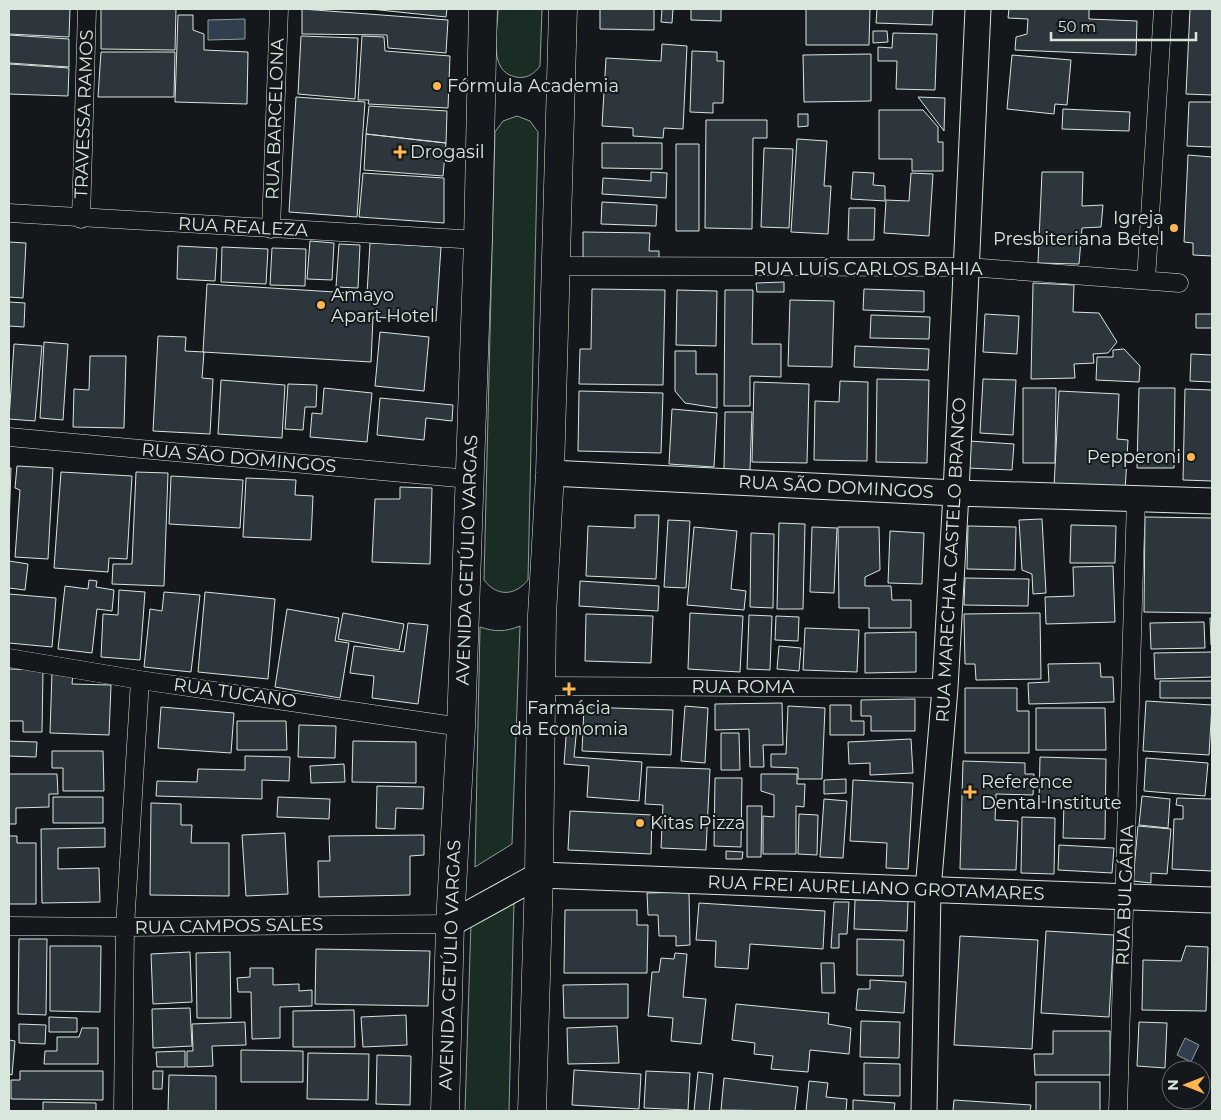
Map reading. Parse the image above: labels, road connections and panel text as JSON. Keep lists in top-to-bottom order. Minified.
{"streets":{"main road":["AVENIDA GETÚLIO VARGAS"],"street":["TRAVESSA RAMOS","RUA BARCELONA","RUA REALEZA","RUA LUÍS CARLOS BAHIA","RUA SÃO DOMINGOS","RUA MARECHAL CASTELO BRANCO","RUA ROMA","RUA TUCANO","RUA FREI AURELIANO GROTAMARES","RUA BULGÁRIA","RUA CAMPOS SALES"]},"crossings":[["TRAVESSA RAMOS","RUA REALEZA"],["RUA BARCELONA","RUA REALEZA"],["RUA REALEZA","AVENIDA GETÚLIO VARGAS"],["RUA LUÍS CARLOS BAHIA","RUA MARECHAL CASTELO BRANCO"],["RUA SÃO DOMINGOS","AVENIDA GETÚLIO VARGAS"],["RUA SÃO DOMINGOS","RUA MARECHAL CASTELO BRANCO"],["RUA SÃO DOMINGOS","RUA BULGÁRIA"],["AVENIDA GETÚLIO VARGAS","RUA TUCANO"],["AVENIDA GETÚLIO VARGAS","RUA CAMPOS SALES"],["RUA MARECHAL CASTELO BRANCO","RUA ROMA"],["RUA MARECHAL CASTELO BRANCO","RUA FREI AURELIANO GROTAMARES"],["RUA FREI AURELIANO GROTAMARES","RUA BULGÁRIA"]],"places":{"other":["Fórmula Academia","Igreja Presbiteriana Betel","Amayo Apart Hotel","Pepperoni","Kitas Pizza"],"health":["Drogasil","Farmácia da Economia","Reference Dental Institute"]},"scale_bar":"50 m","north":"left"}
